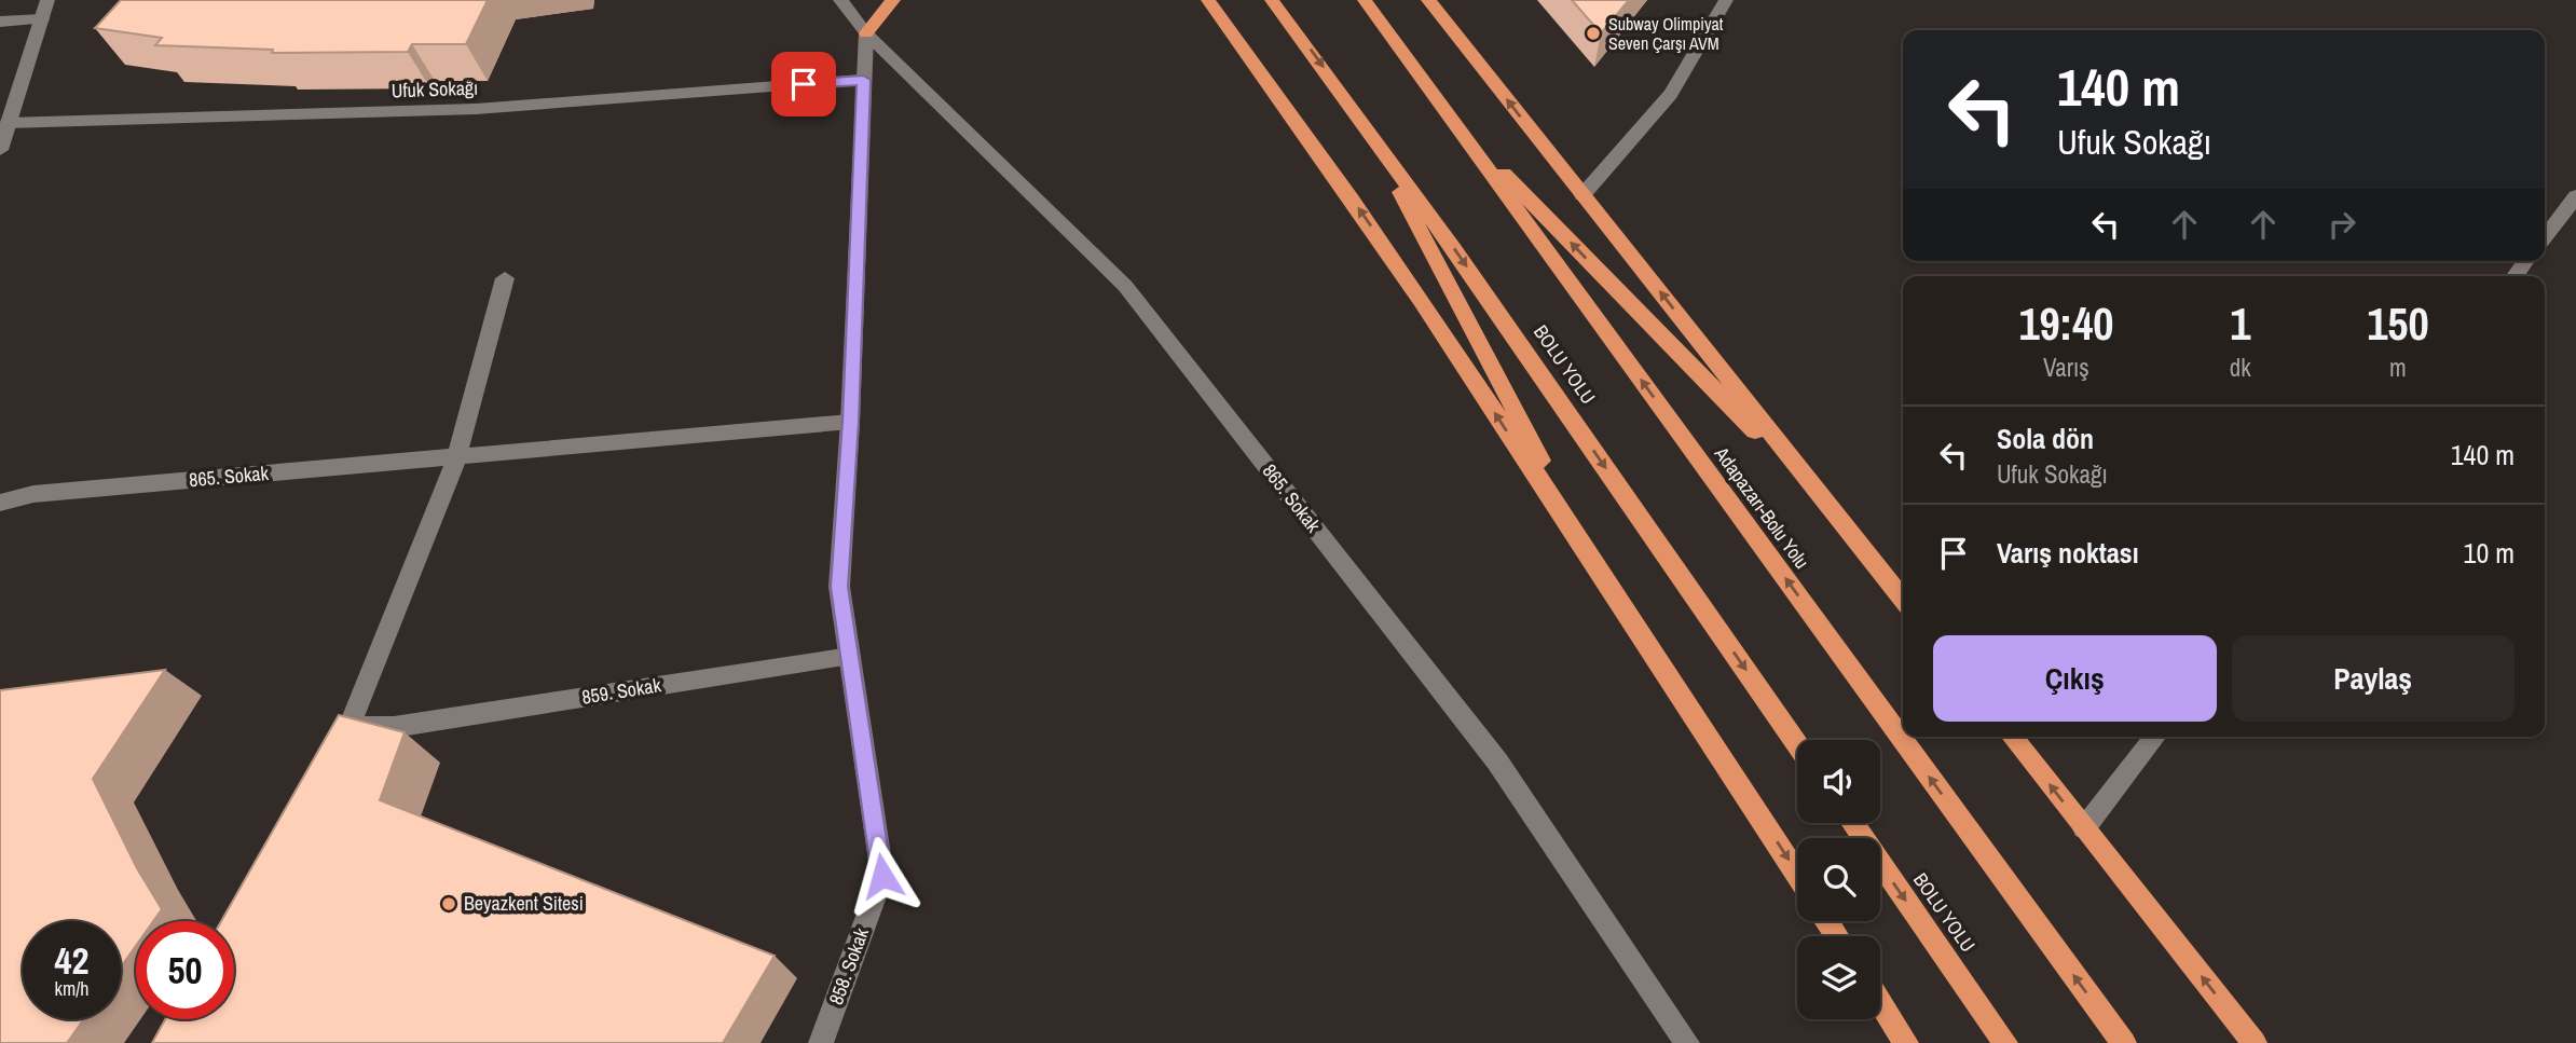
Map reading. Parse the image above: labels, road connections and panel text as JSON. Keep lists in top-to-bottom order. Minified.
{"streets":{"highway":["BOLU YOLU","Adapazarı-Bolu Yolu"],"street":["Ufuk Sokağı","865. Sokak","859. Sokak","858. Sokak"]},"crossings":[["Ufuk Sokağı","858. Sokak"],["865. Sokak","858. Sokak"],["859. Sokak","858. Sokak"]],"places":["Subway Olimpiyat Seven Çarşı AVM","Beyazkent Sitesi"],"page":{"turn":["140 m","Ufuk Sokağı"],"eta":["19:40","Varış","1","dk","150","m"],"list":[{"name":"Sola dön","note":"Ufuk Sokağı","value":"140 m"},{"name":"Varış noktası","value":"10 m"}],"buttons":["Çıkış","Paylaş"],"speed":"42 km/h","limit":"50"}}
